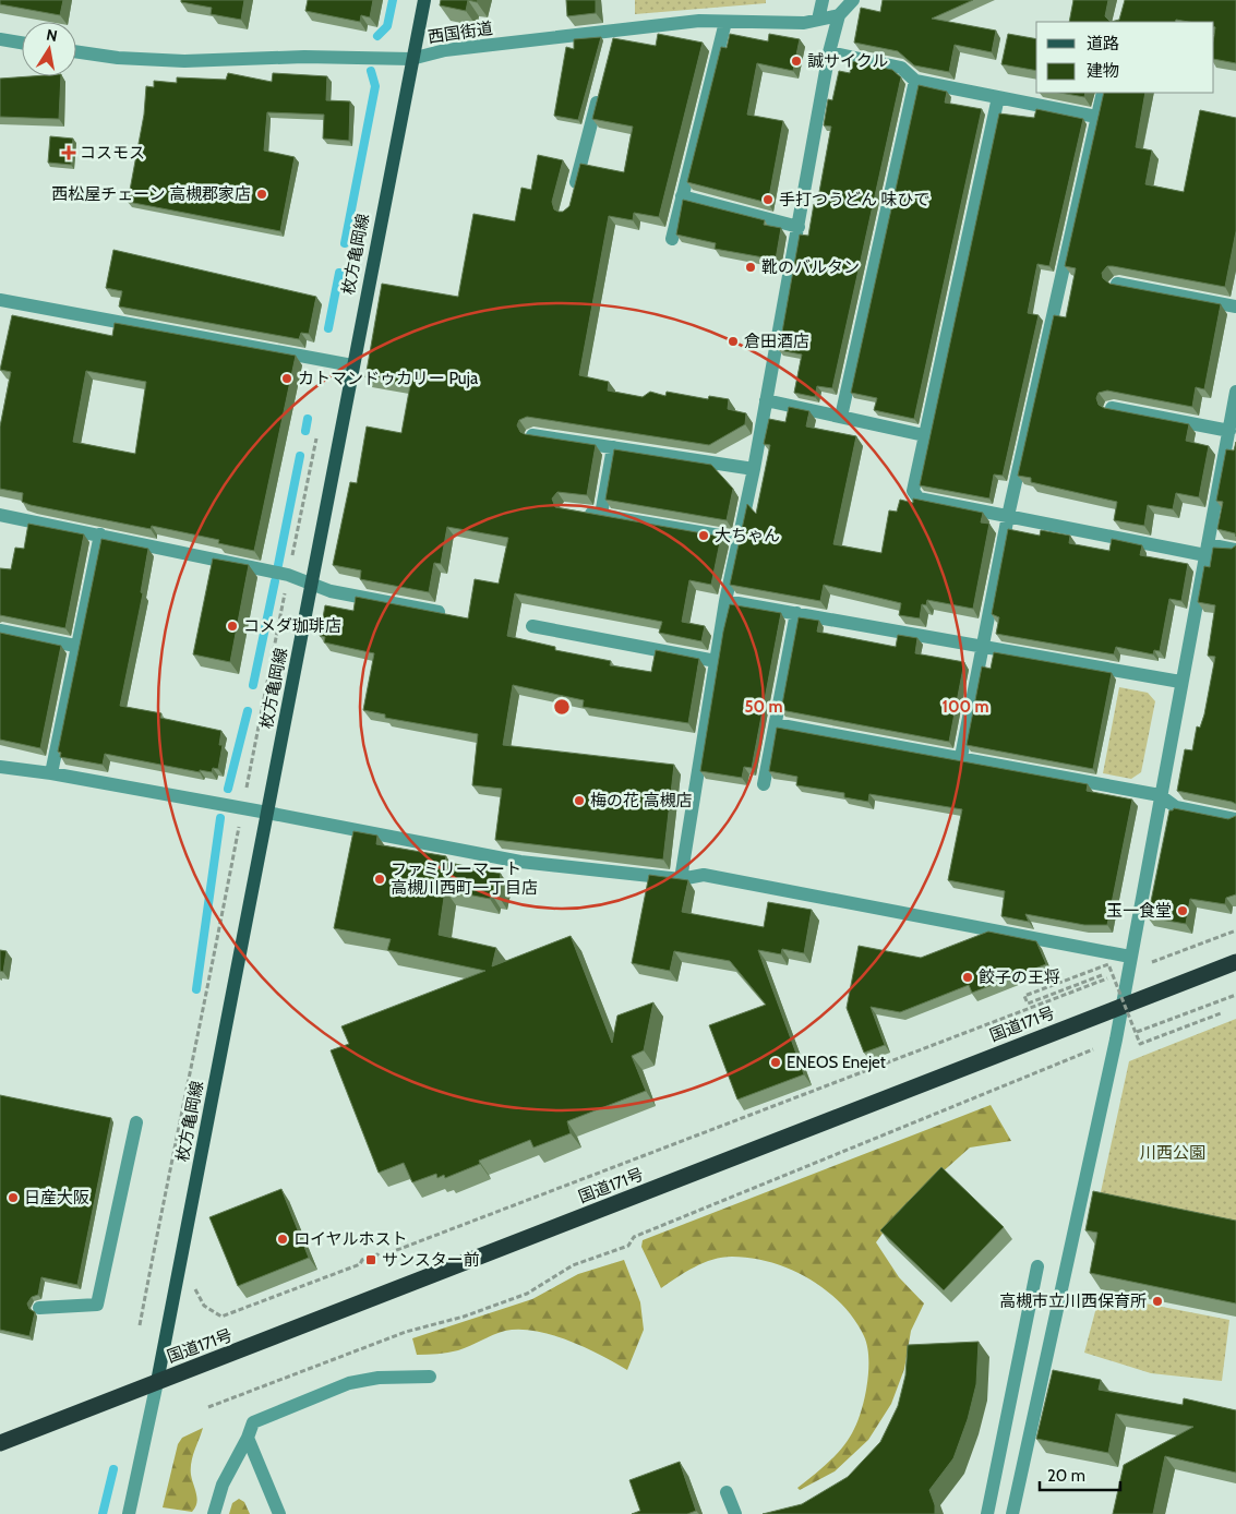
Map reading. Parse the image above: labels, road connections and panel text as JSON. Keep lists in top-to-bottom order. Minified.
{"streets":{"highway":["国道171号"],"main road":["枚方亀岡線"],"street":["西国街道"]},"crossings":[["西国街道","枚方亀岡線"],["枚方亀岡線","国道171号"]],"parks":["川西公園"],"places":{"other":["誠サイクル","西松屋チェーン 高槻郡家店","手打つうどん 味ひで","靴のバルタン","倉田酒店","カトマンドゥカリー Puja","大ちゃん","コメダ珈琲店","梅の花 高槻店","ファミリーマート 高槻川西町一丁目店","玉一食堂","餃子の王将","ENEOS Enejet","日産大阪","ロイヤルホスト","高槻市立川西保育所"],"health":["コスモス"],"transit":["サンスター前"]},"legend":["道路","建物"],"scale_bar":"20 m","north":"top","rings":["50 m","100 m"]}
